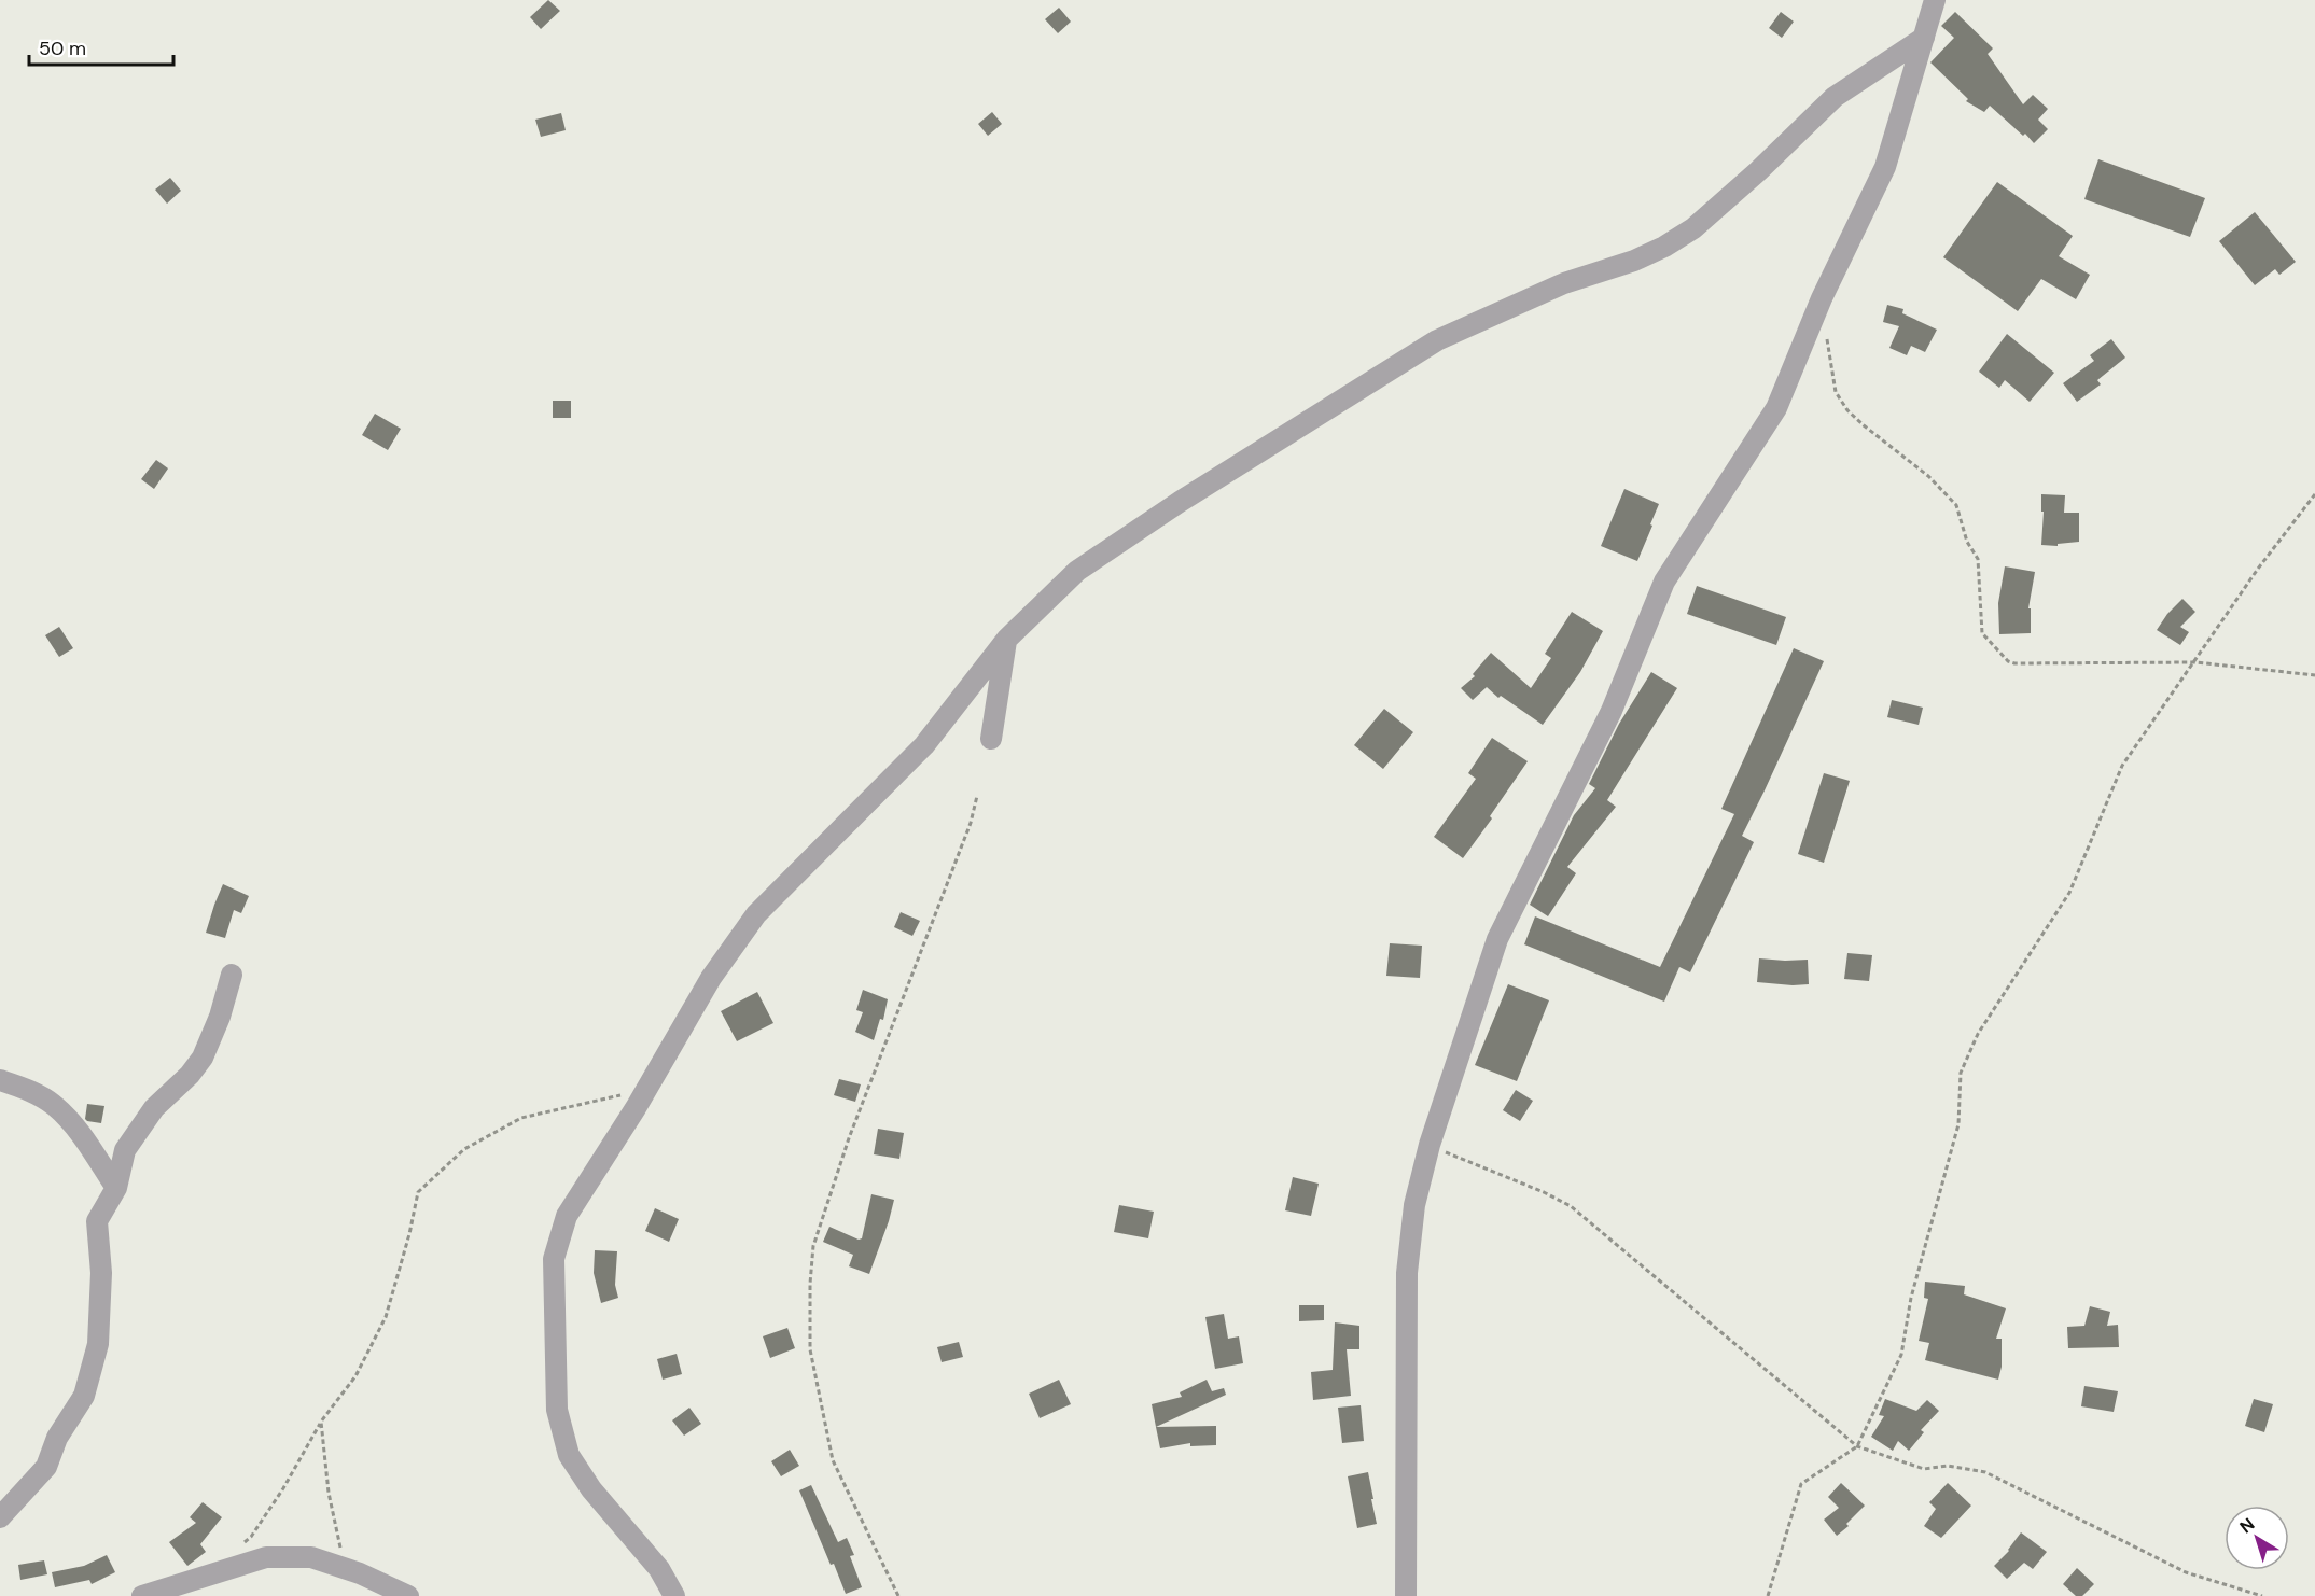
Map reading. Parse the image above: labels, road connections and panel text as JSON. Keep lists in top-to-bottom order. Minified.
{"scale_bar":"50 m","north":"top left"}
